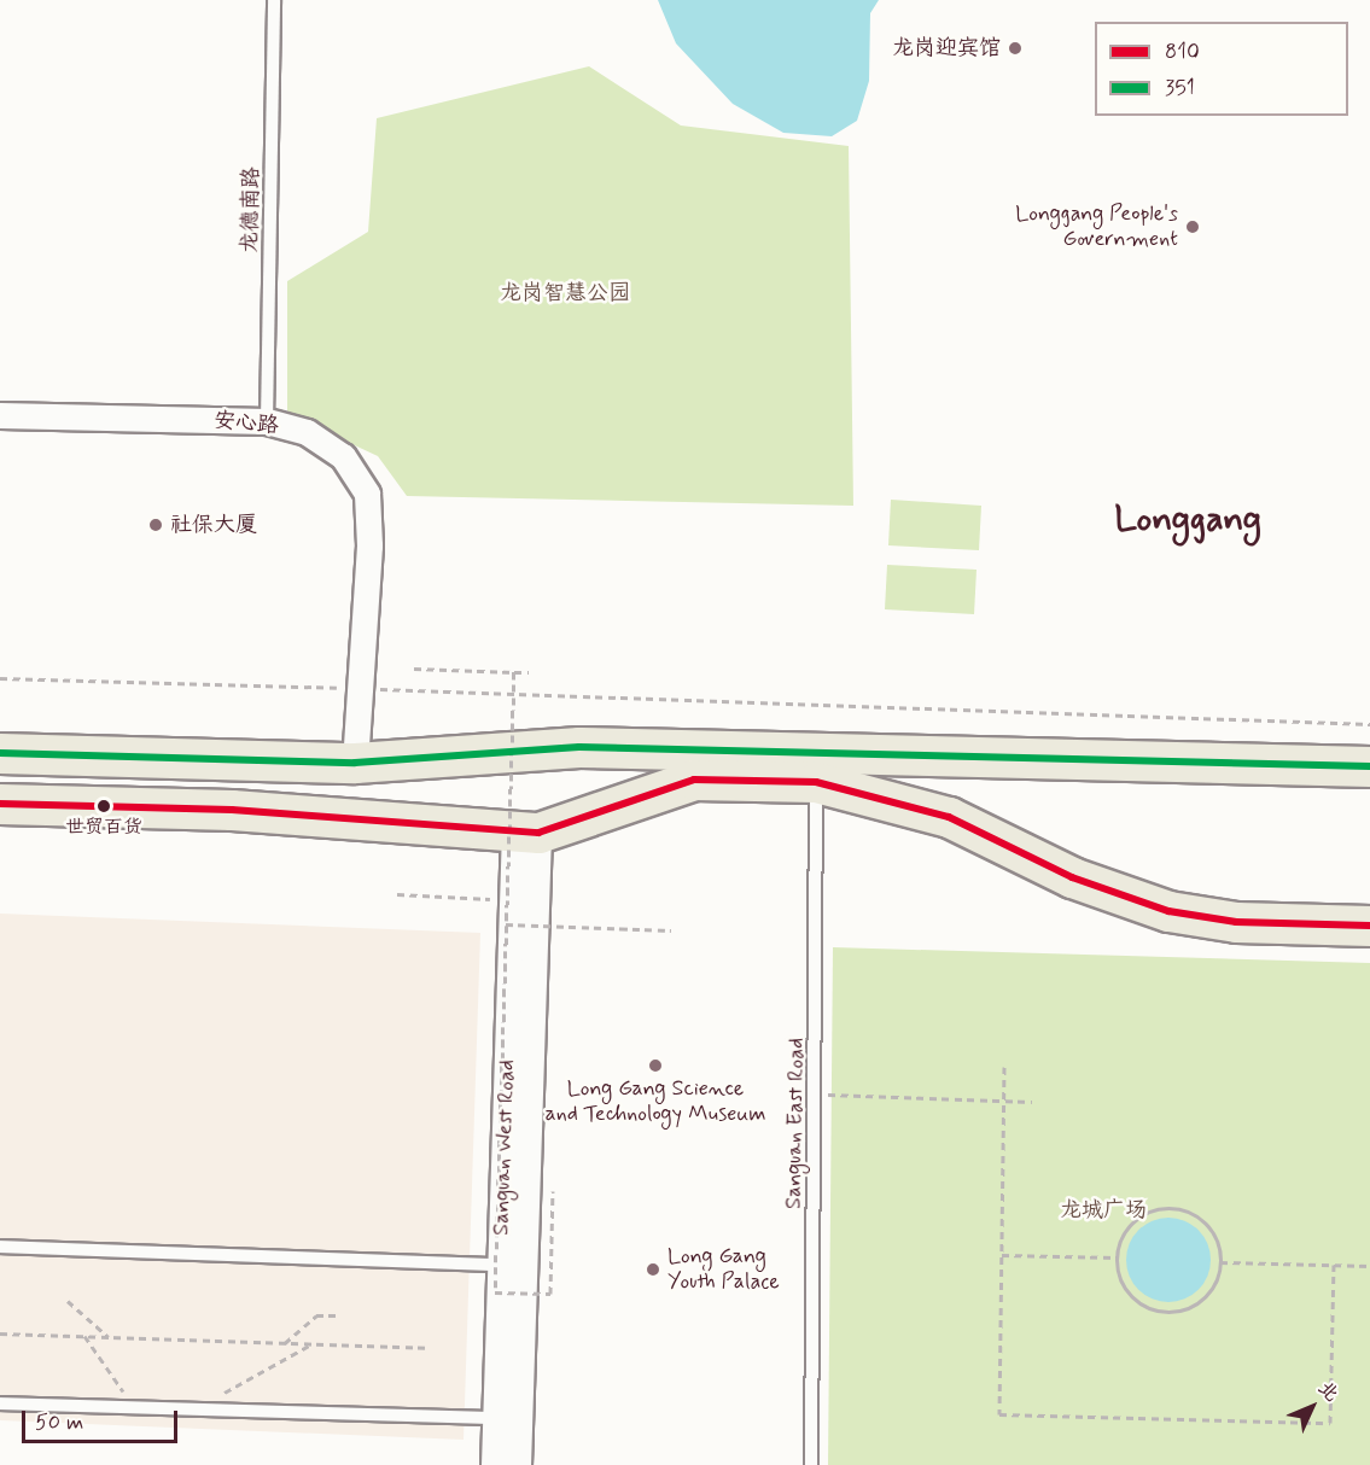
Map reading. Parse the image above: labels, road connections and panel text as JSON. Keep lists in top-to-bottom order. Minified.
{"streets":{"street":["安心路","Sanguan West Road"],"lane":["龙德南路","Sanguan East Road"]},"crossings":[["龙德南路","安心路"]],"districts":["Longgang"],"parks":["龙岗智慧公园","龙城广场"],"places":["龙岗迎宾馆","Longgang People's Government","社保大厦","世贸百货","Long Gang Science and Technology Museum","Long Gang Youth Palace"],"lines":["transit line 351","transit line 810"],"legend":["810","351"],"scale_bar":"50 m","north":"top right"}
